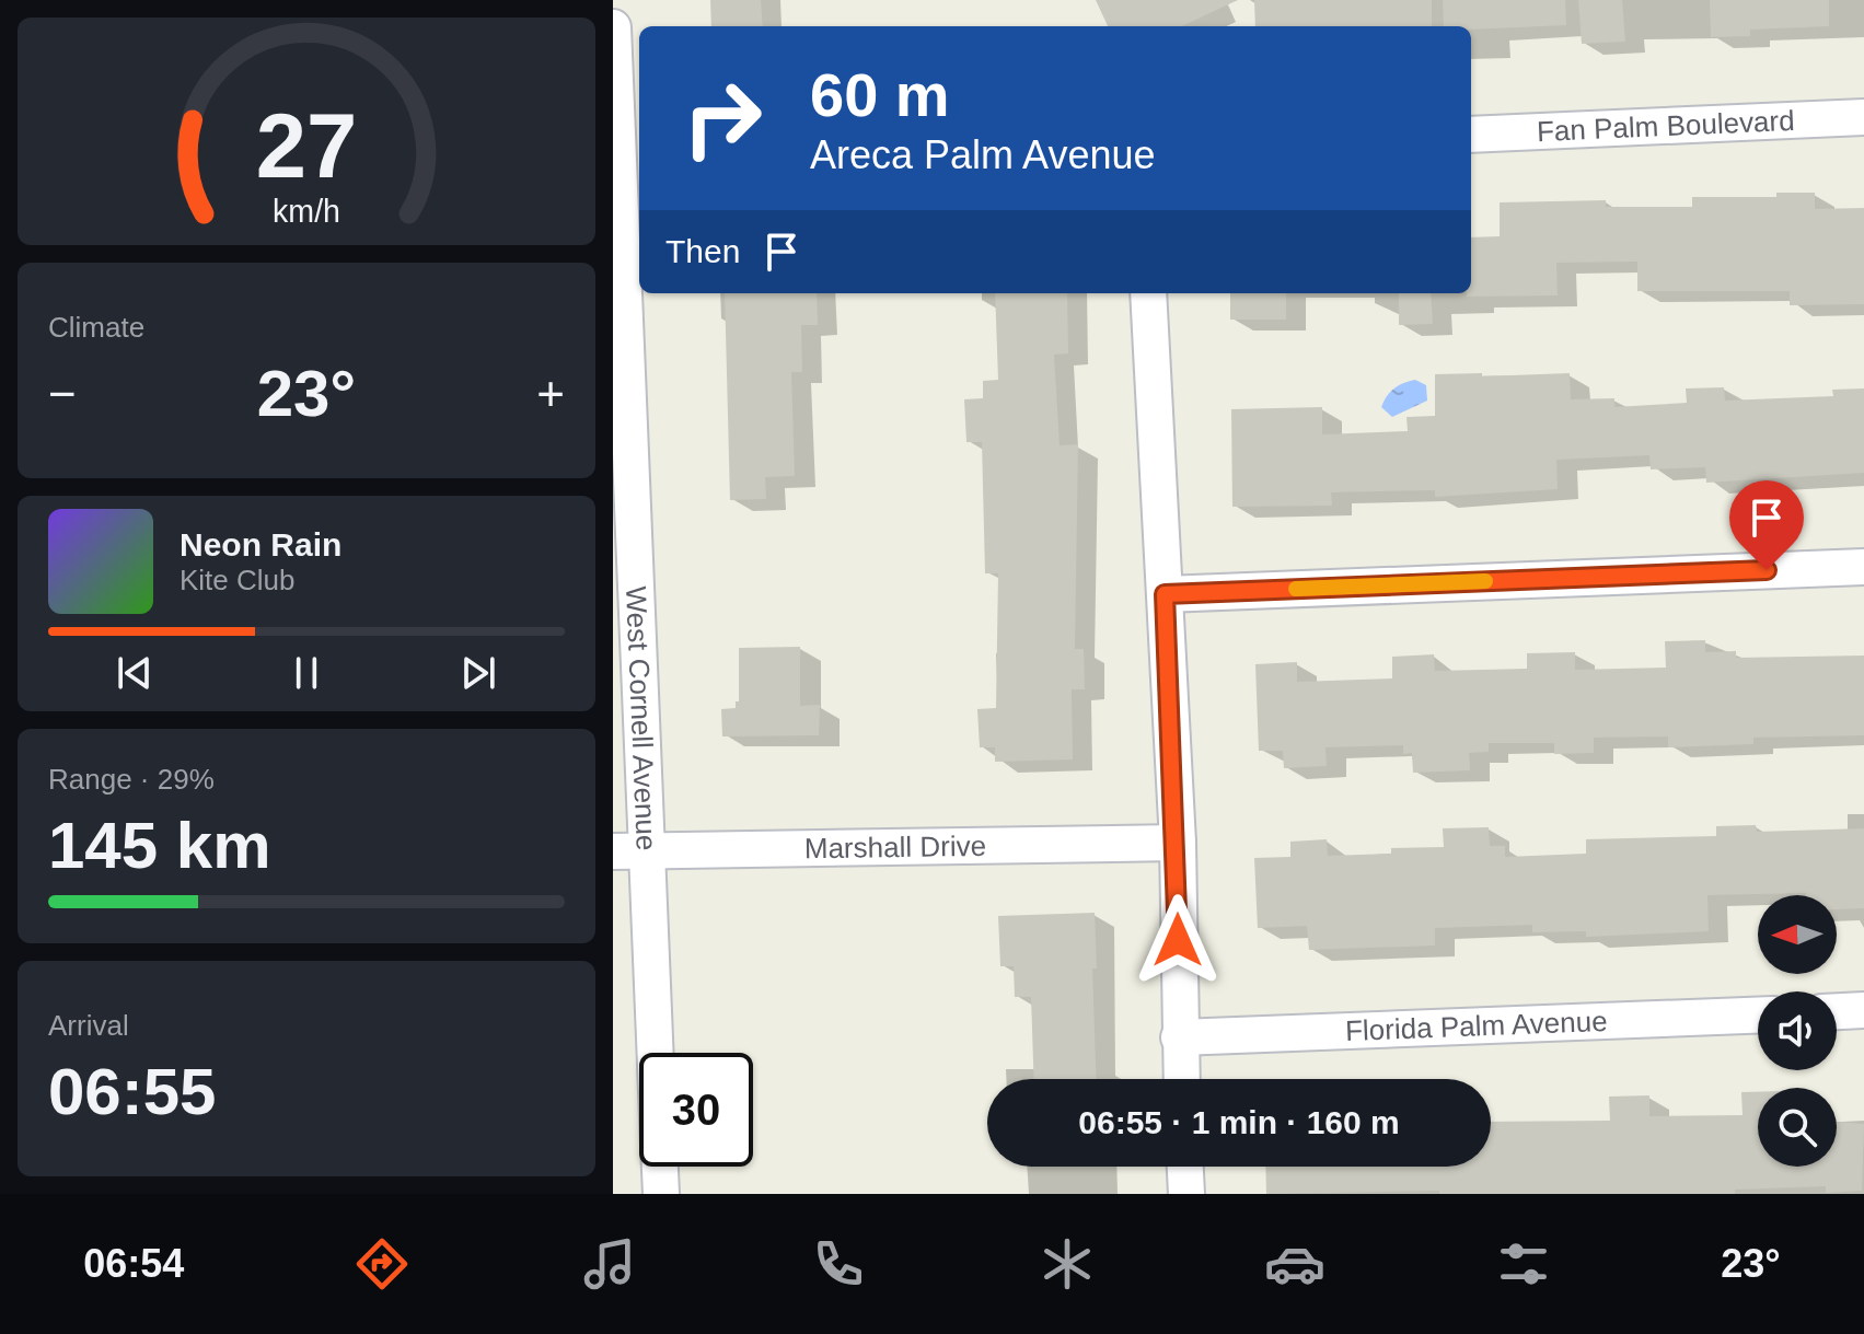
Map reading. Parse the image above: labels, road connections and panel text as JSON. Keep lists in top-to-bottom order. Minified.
{"streets":{"street":["Fan Palm Boulevard","West Cornell Avenue","Marshall Drive","Florida Palm Avenue"]},"crossings":[["West Cornell Avenue","Marshall Drive"]],"north":"left","page":{"turn":["60 m","Areca Palm Avenue"],"then":"Then","tile":["Climate",["Range · 29%","145 km"],["Arrival","06:55"]],"heat":["−","23°","+"],"song":["Neon Rain","Kite Club"],"limit":"30","trip":"06:55 · 1 min · 160 m","tabs":["06:54","23°"],"gauge":["27","km/h"]}}
